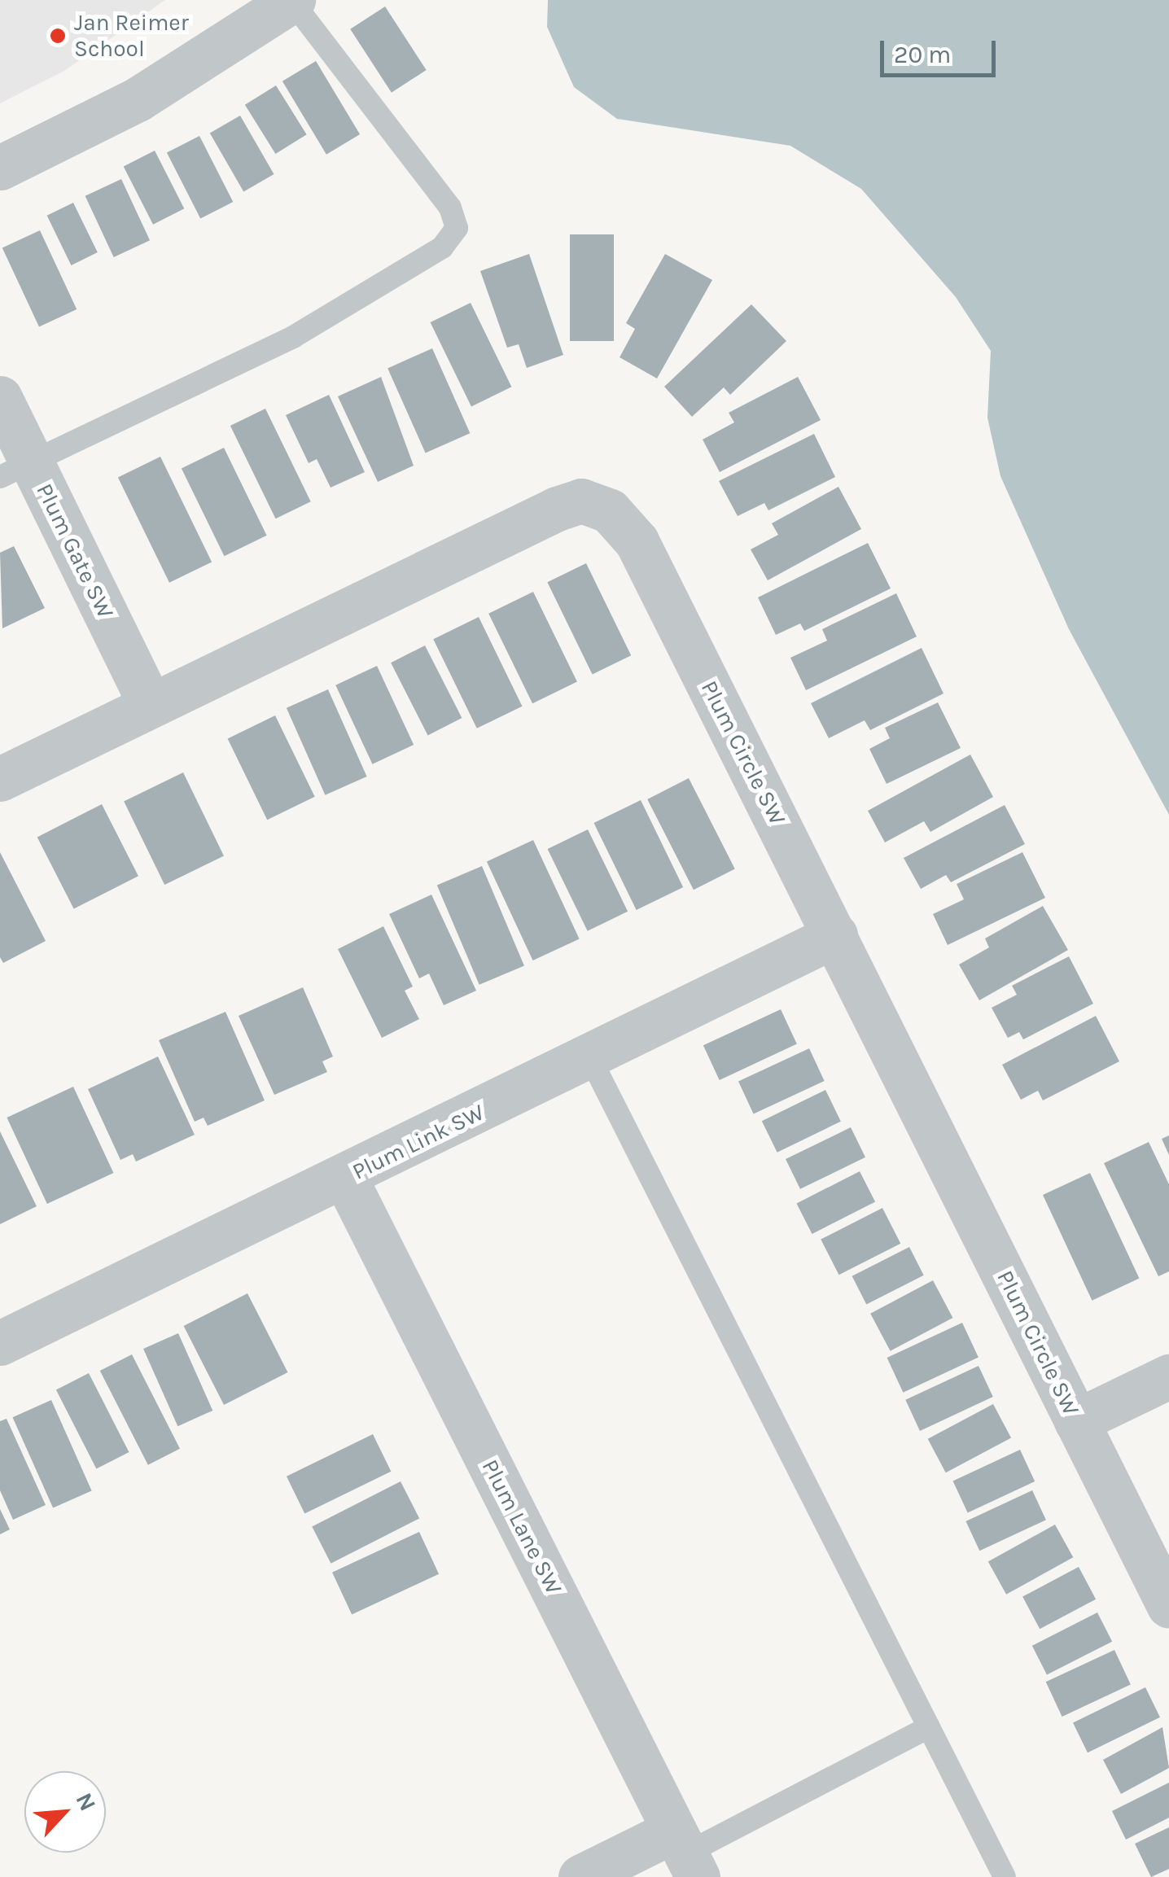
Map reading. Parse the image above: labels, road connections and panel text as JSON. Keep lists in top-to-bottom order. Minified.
{"streets":{"street":["Plum Gate SW","Plum Circle SW","Plum Link SW","Plum Lane SW"]},"crossings":[["Plum Gate SW","Plum Circle SW"],["Plum Circle SW","Plum Link SW"],["Plum Link SW","Plum Lane SW"]],"places":["Jan Reimer School"],"scale_bar":"20 m","north":"top right"}
